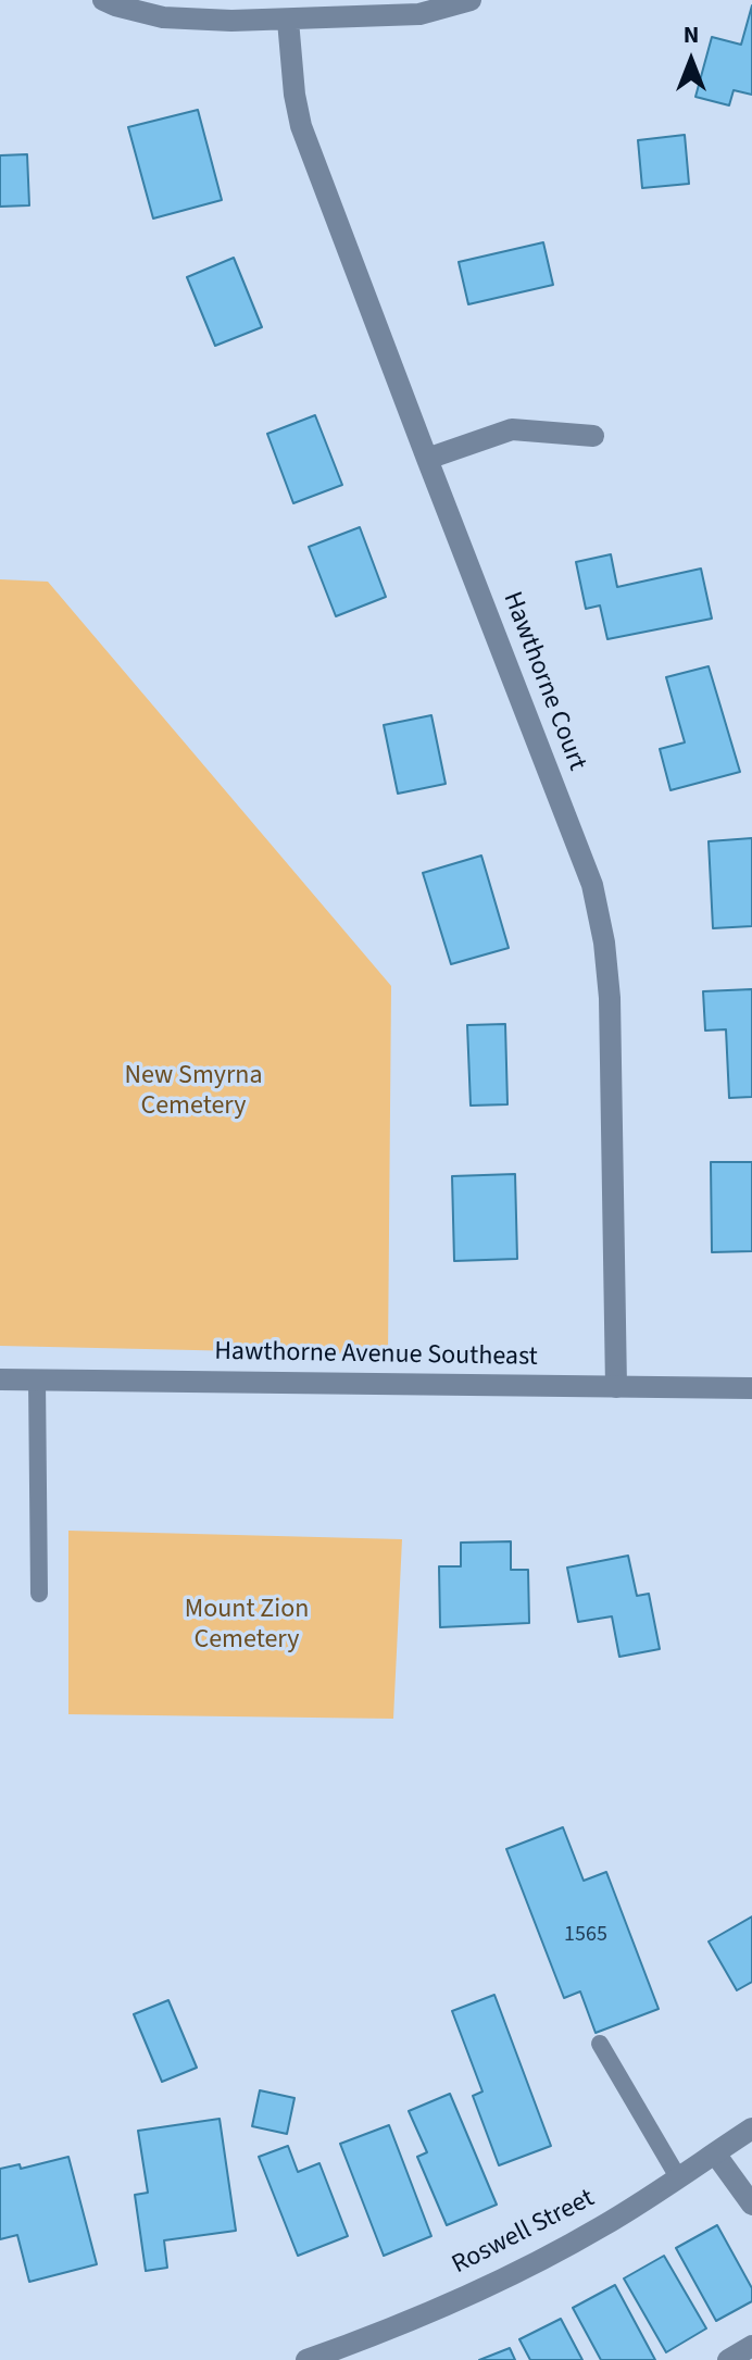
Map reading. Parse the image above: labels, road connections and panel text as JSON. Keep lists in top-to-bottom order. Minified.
{"streets":{"street":["Hawthorne Court","Hawthorne Avenue Southeast","Roswell Street"]},"crossings":[["Hawthorne Court","Hawthorne Avenue Southeast"]],"parks":["New Smyrna Cemetery","Mount Zion Cemetery"],"house_numbers":["1565"],"north":"top"}
